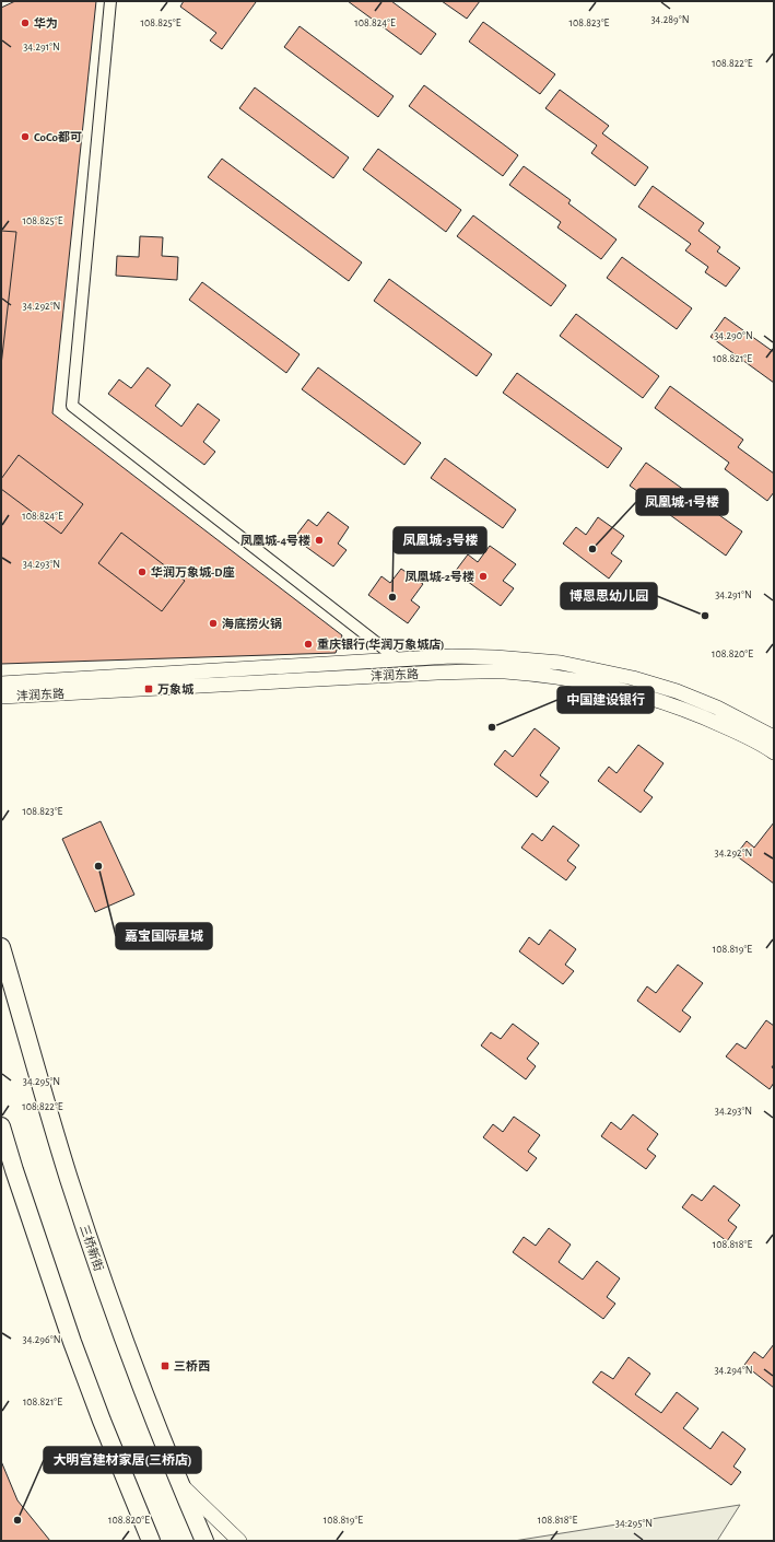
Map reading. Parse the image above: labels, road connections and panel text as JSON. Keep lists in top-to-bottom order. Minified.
{"streets":{"main road":["三桥新街"],"street":["沣润东路"]},"places":{"other":["华为","CoCo都可","凤凰城-4号楼","凤凰城-1号楼","华润万象城-D座","凤凰城-2号楼","凤凰城-3号楼","博恩思幼儿园","海底捞火锅","重庆银行(华润万象城店)","中国建设银行","嘉宝国际星城","大明宫建材家居(三桥店)"],"transit":["万象城","三桥西"]},"coordinates":["34.289°N","108.824°E","108.825°E","108.823°E","34.291°N","108.822°E","34.292°N","34.290°N","108.821°E","34.293°N","108.820°E","108.819°E","34.295°N","108.818°E","34.296°N","34.294°N"]}
